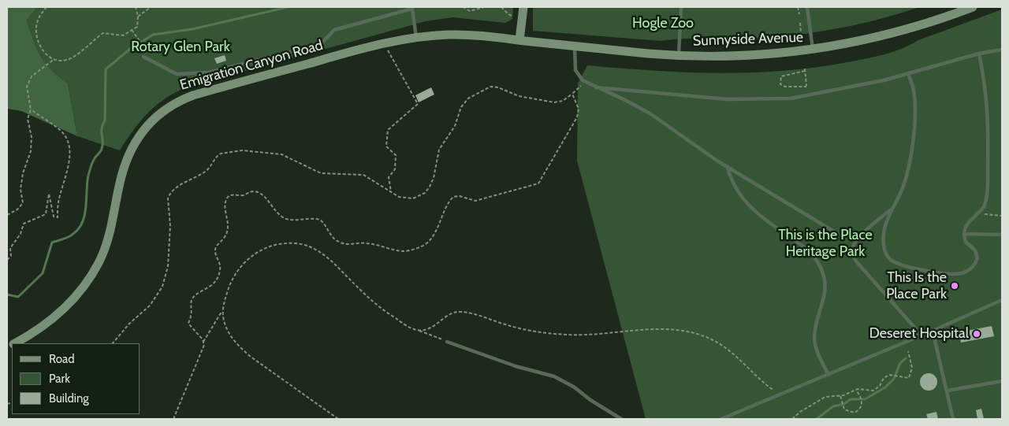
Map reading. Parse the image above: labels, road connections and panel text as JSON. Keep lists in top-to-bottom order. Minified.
{"streets":{"main road":["Sunnyside Avenue","Emigration Canyon Road"]},"crossings":[["Sunnyside Avenue","Emigration Canyon Road"]],"parks":["Hogle Zoo","Rotary Glen Park","This is the Place Heritage Park"],"places":["This Is the Place Park","Deseret Hospital"],"legend":["Road","Park","Building"]}
